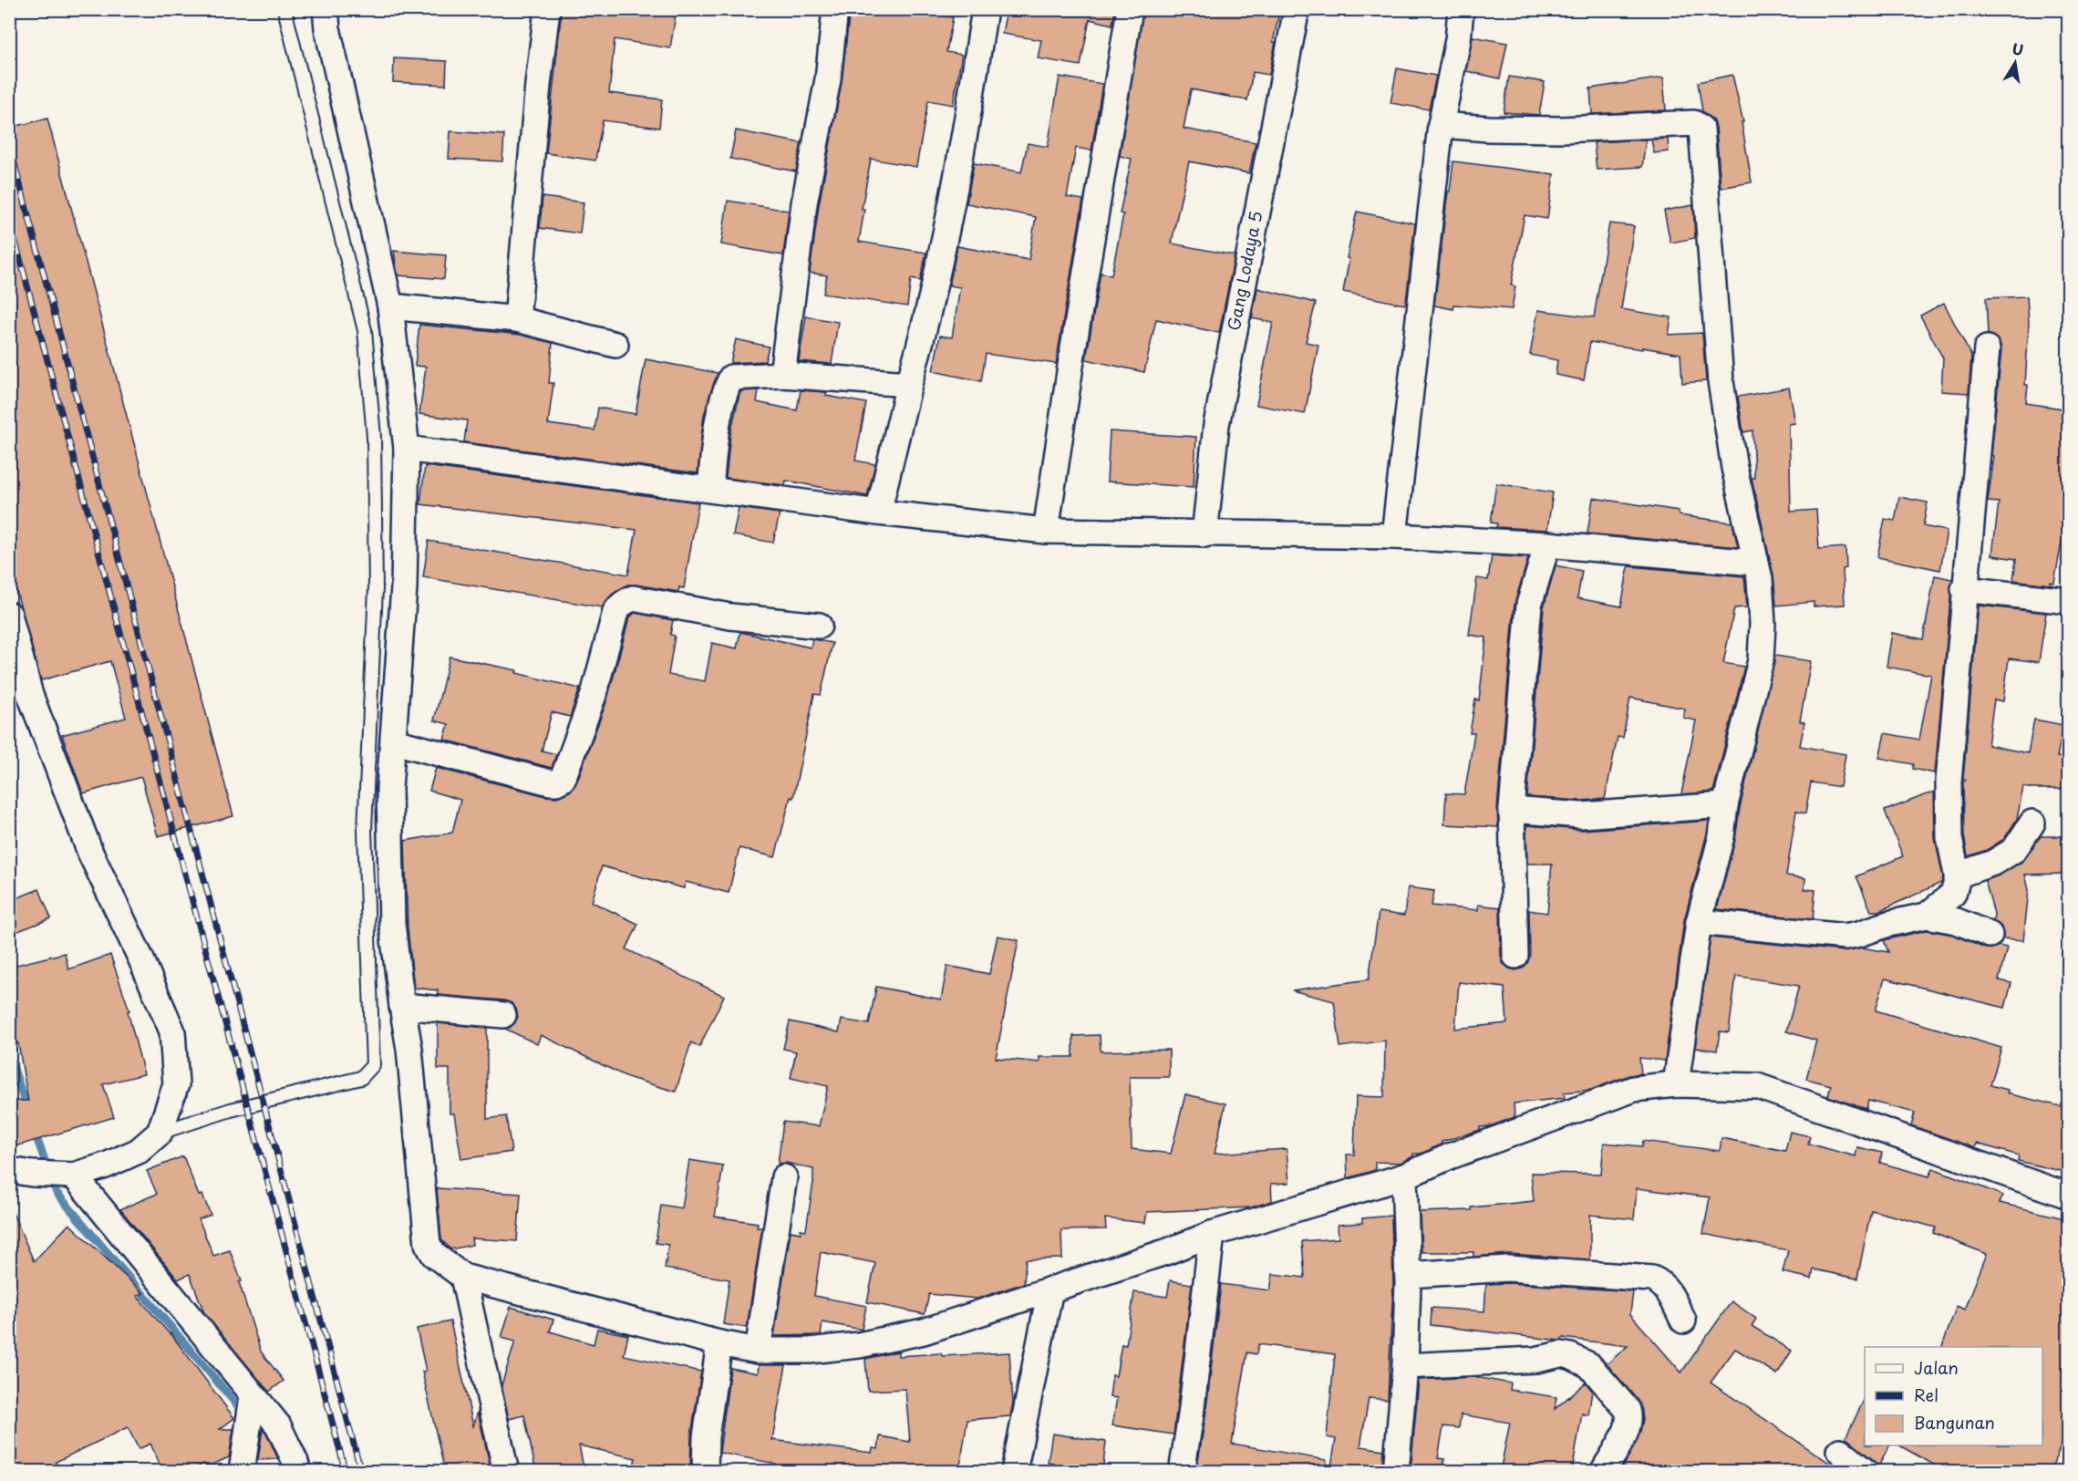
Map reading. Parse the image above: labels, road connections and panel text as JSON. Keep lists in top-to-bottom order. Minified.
{"streets":{"street":["Gang Lodaya 5"]},"legend":["Jalan","Rel","Bangunan"],"north":"top"}
